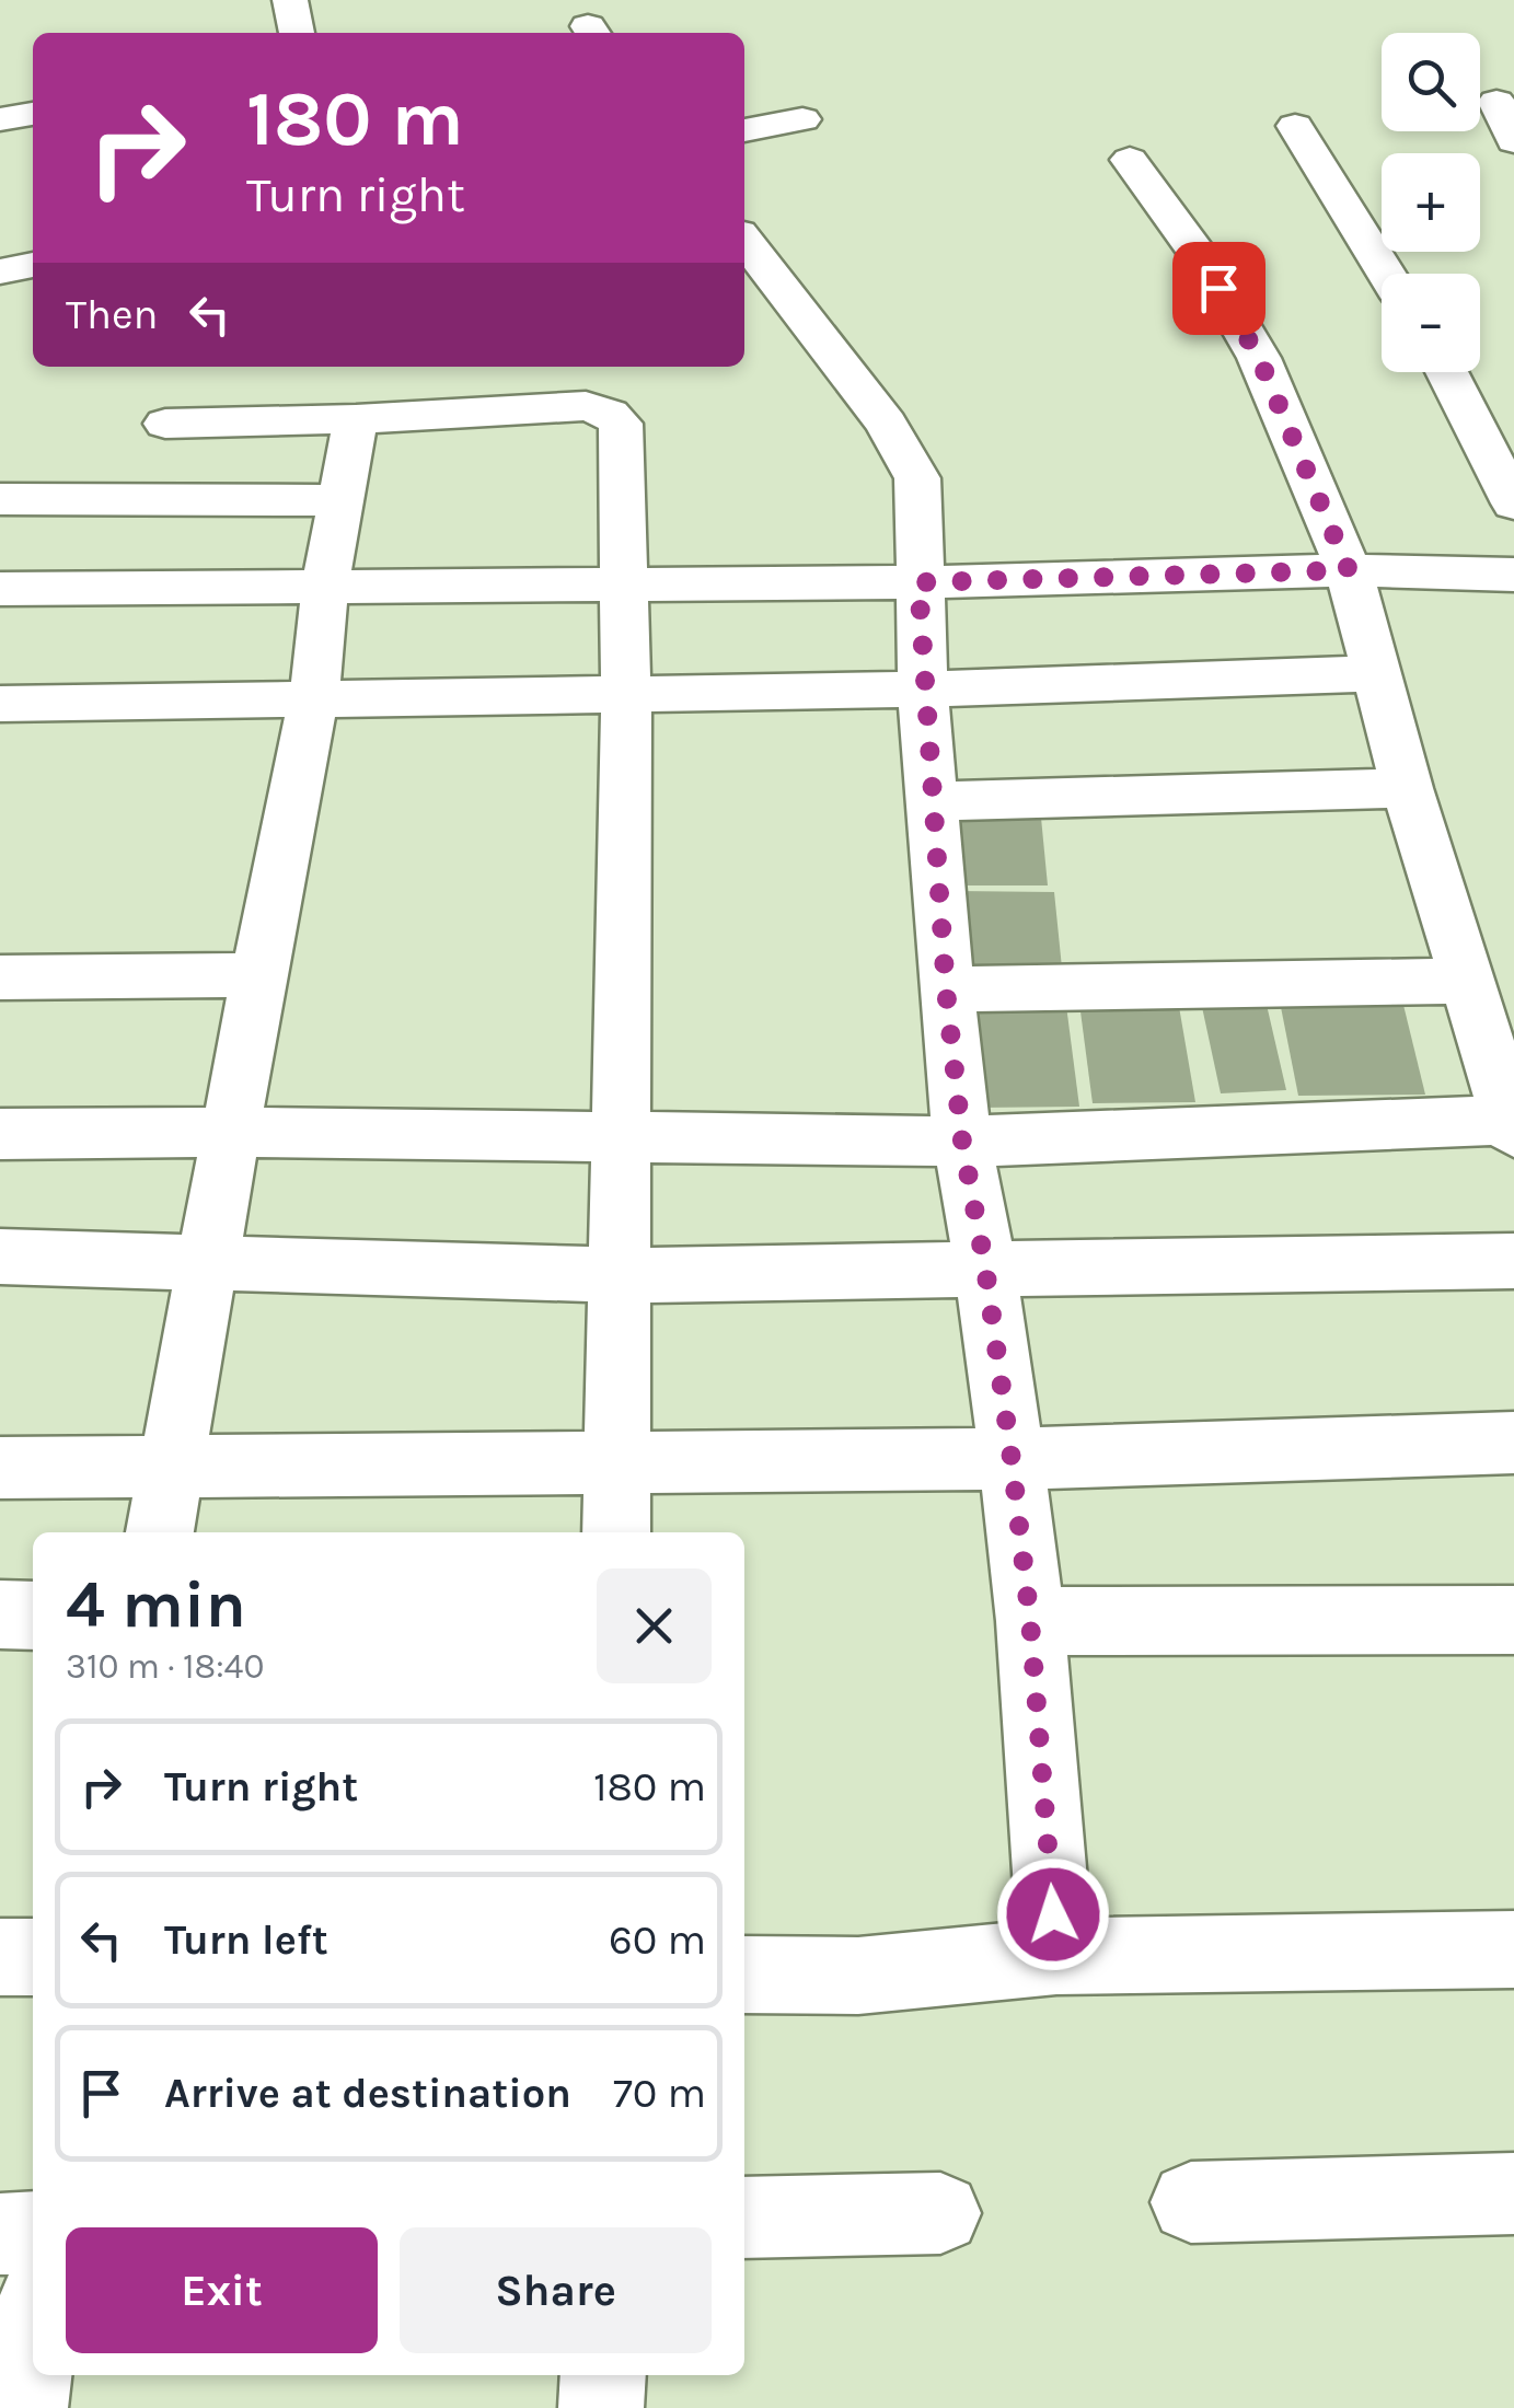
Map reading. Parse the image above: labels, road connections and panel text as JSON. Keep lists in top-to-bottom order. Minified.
{"page":{"map_buttons":["+","−"],"turn":["180 m","Turn right"],"then":"Then","heading":["4 min","310 m · 18:40"],"list":[{"name":"Turn right","value":"180 m"},{"name":"Turn left","value":"60 m"},{"name":"Arrive at destination","value":"70 m"}],"buttons":["Exit","Share"]}}
